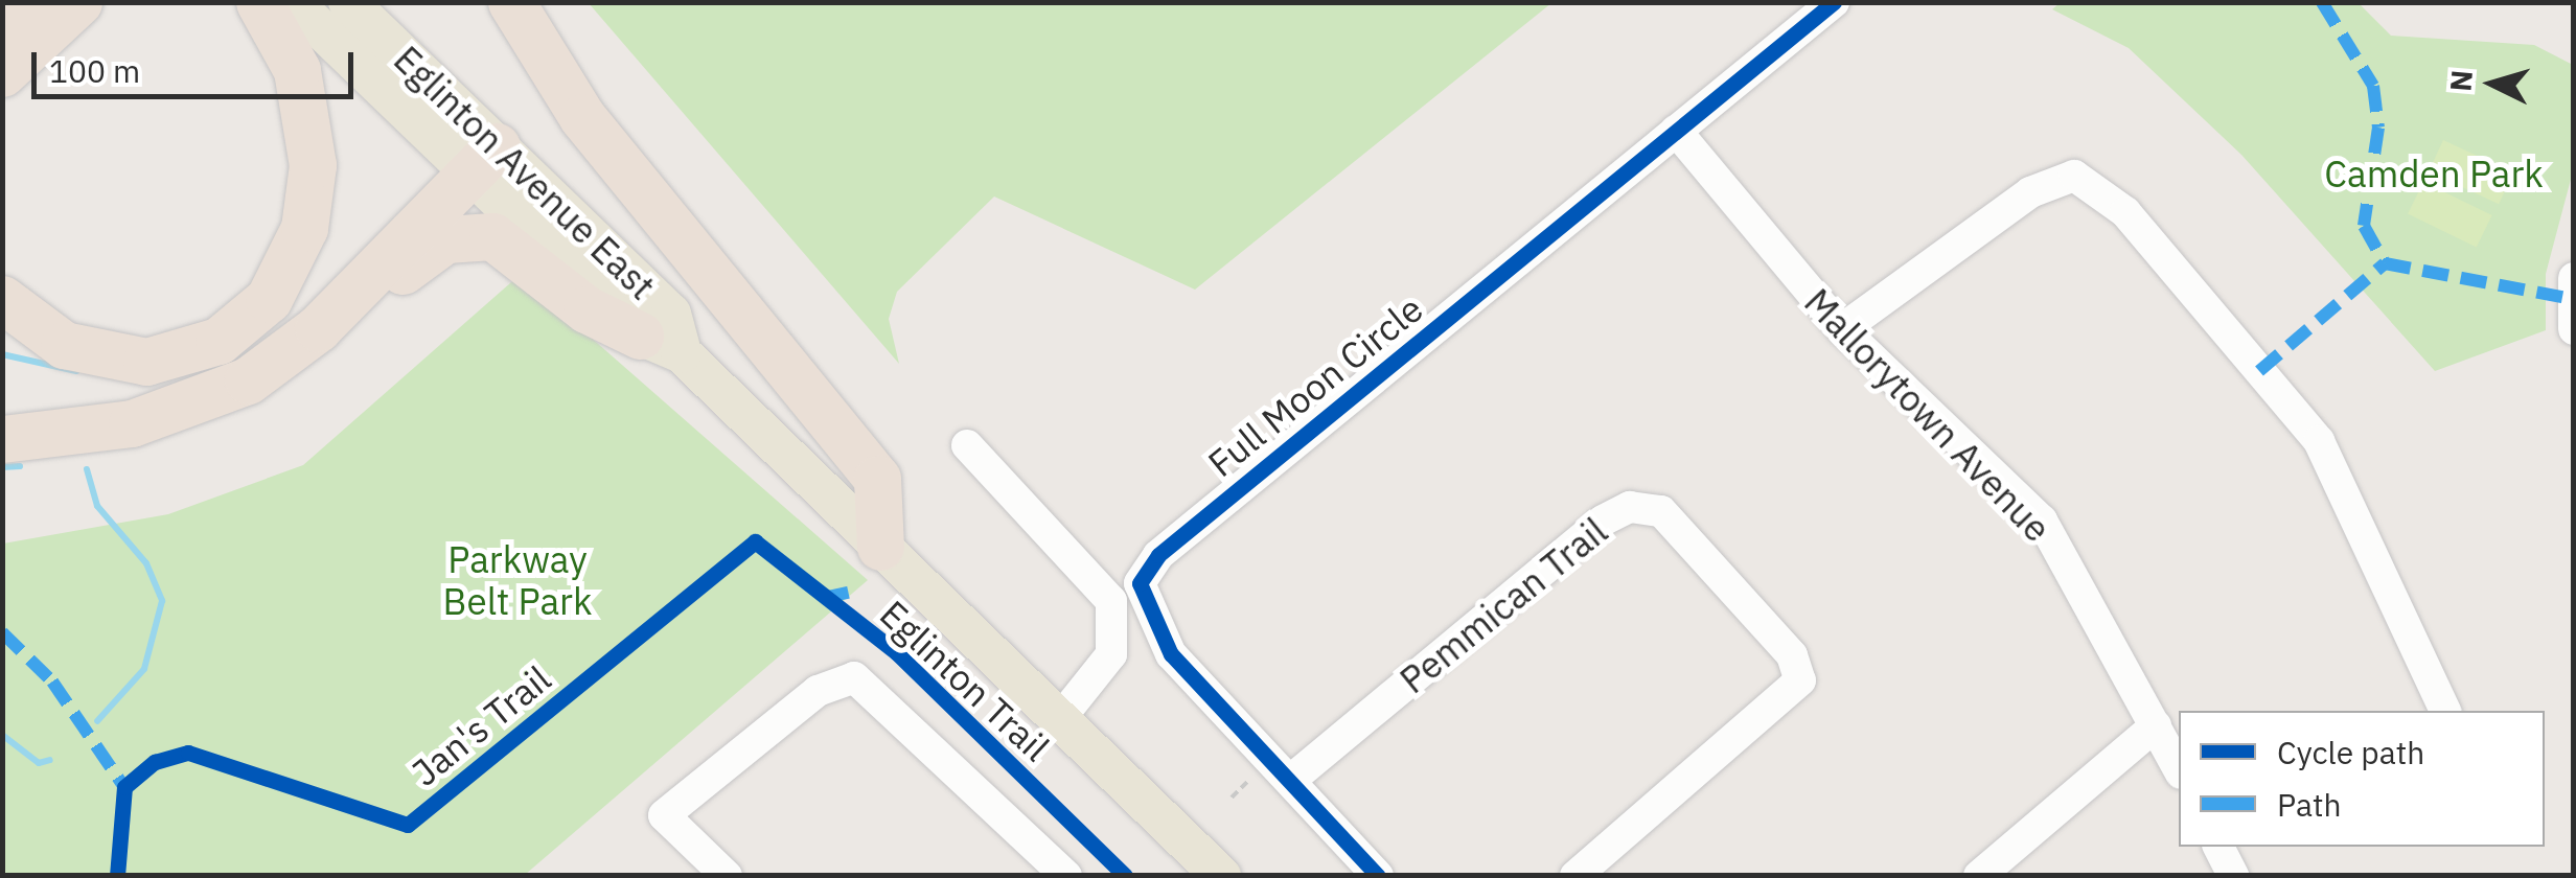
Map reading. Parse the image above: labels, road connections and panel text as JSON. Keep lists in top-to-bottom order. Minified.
{"streets":{"main road":["Eglinton Avenue East"],"street":["Full Moon Circle","Mallorytown Avenue","Pemmican Trail"],"cycle path":["Eglinton Trail"]},"crossings":[["Full Moon Circle","Mallorytown Avenue"],["Full Moon Circle","Pemmican Trail"]],"parks":["Camden Park","Parkway Belt Park"],"legend":["Cycle path","Path"],"scale_bar":"100 m","north":"left"}
